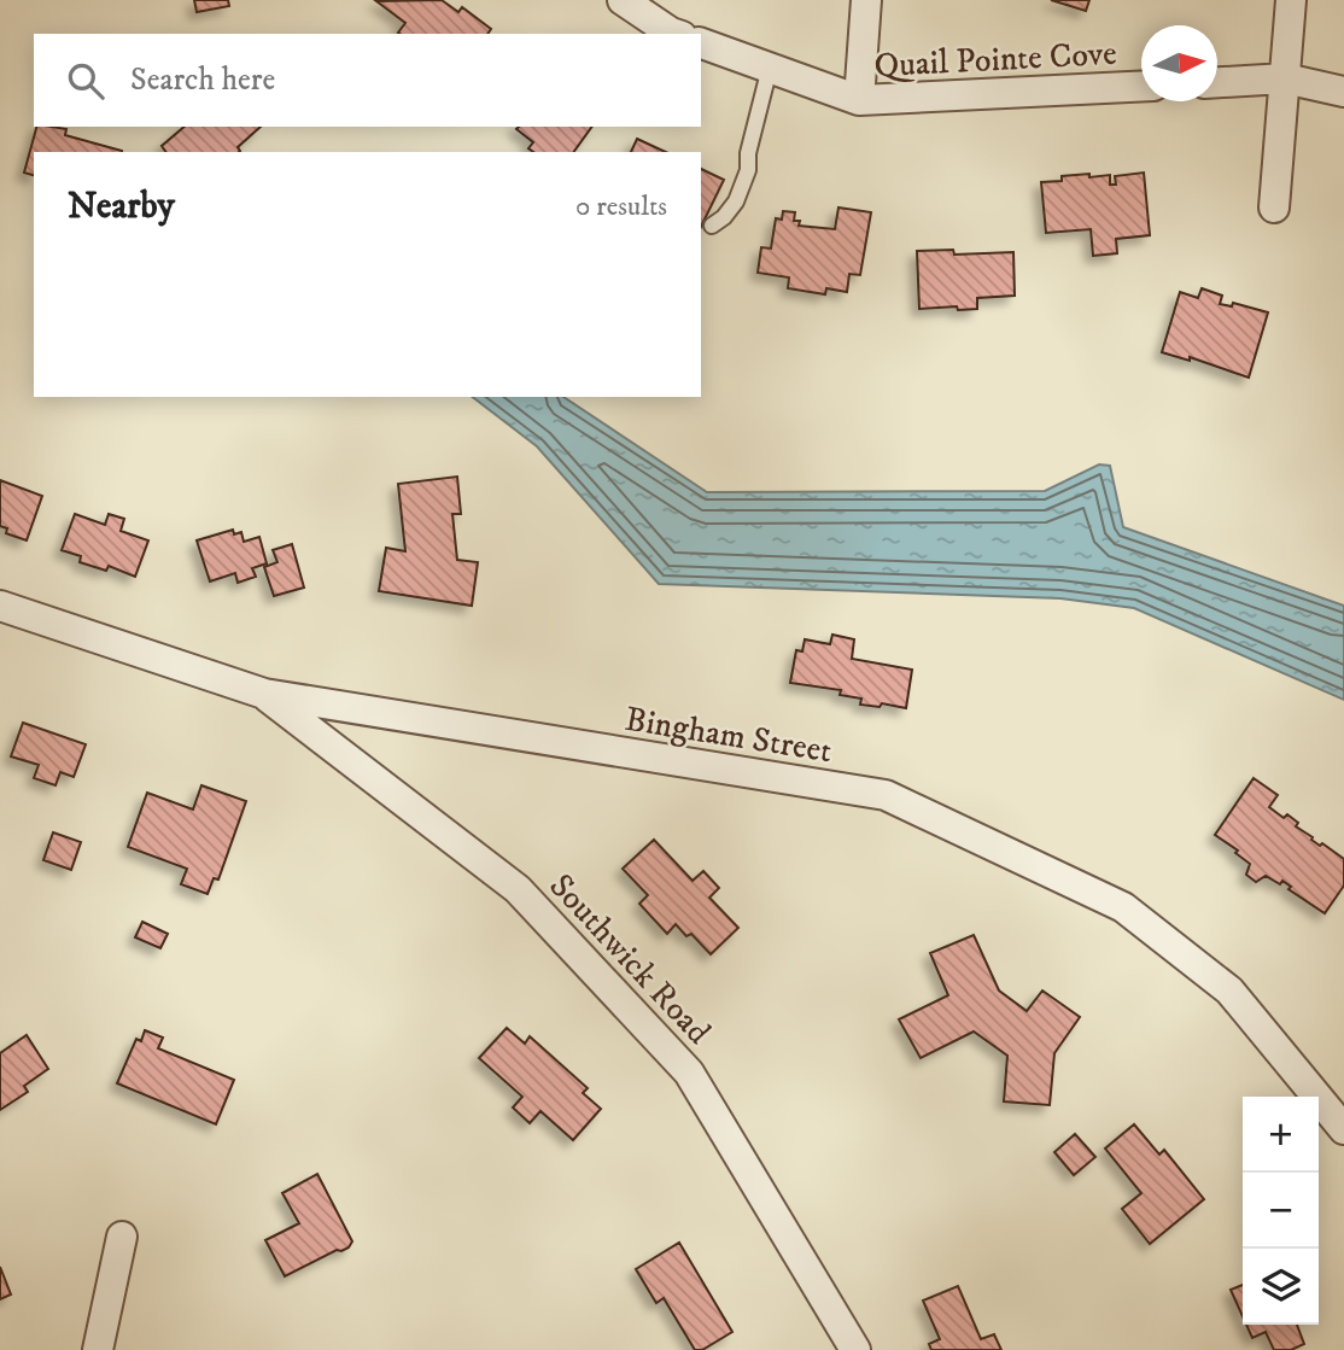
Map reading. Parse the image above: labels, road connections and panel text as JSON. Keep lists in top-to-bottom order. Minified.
{"streets":{"street":["Quail Pointe Cove","Bingham Street","Southwick Road"]},"crossings":[["Bingham Street","Southwick Road"]],"north":"right","page":{"search":"Search here","heading":["Nearby","0 results"],"map_buttons":["+","−"]}}
